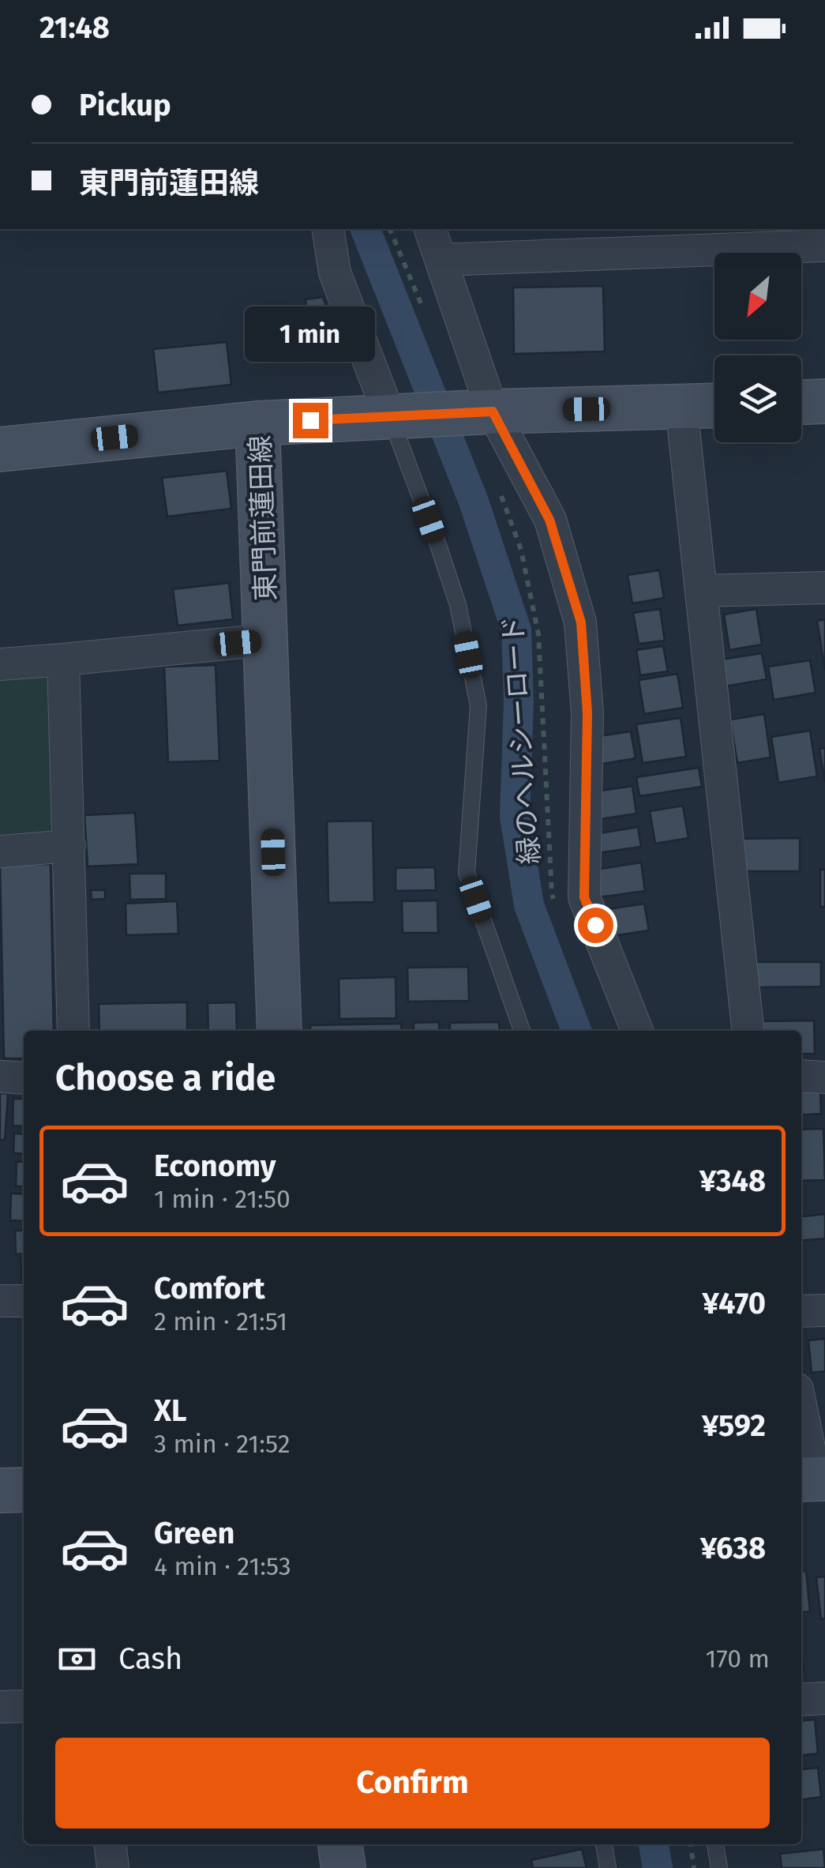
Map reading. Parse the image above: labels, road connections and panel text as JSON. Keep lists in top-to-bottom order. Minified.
{"streets":{"main road":["東門前蓮田線"],"path":["緑のヘルシーロード"]},"north":"bottom left","page":{"status":"21:48","banner":["Pickup","東門前蓮田線"],"bubble":"1 min","heading":"Choose a ride","list":[{"name":"Economy","note":"1 min · 21:50","value":"¥348"},{"name":"Comfort","note":"2 min · 21:51","value":"¥470"},{"name":"XL","note":"3 min · 21:52","value":"¥592"},{"name":"Green","note":"4 min · 21:53","value":"¥638"}],"pay":["Cash","170 m"],"buttons":"Confirm"}}
